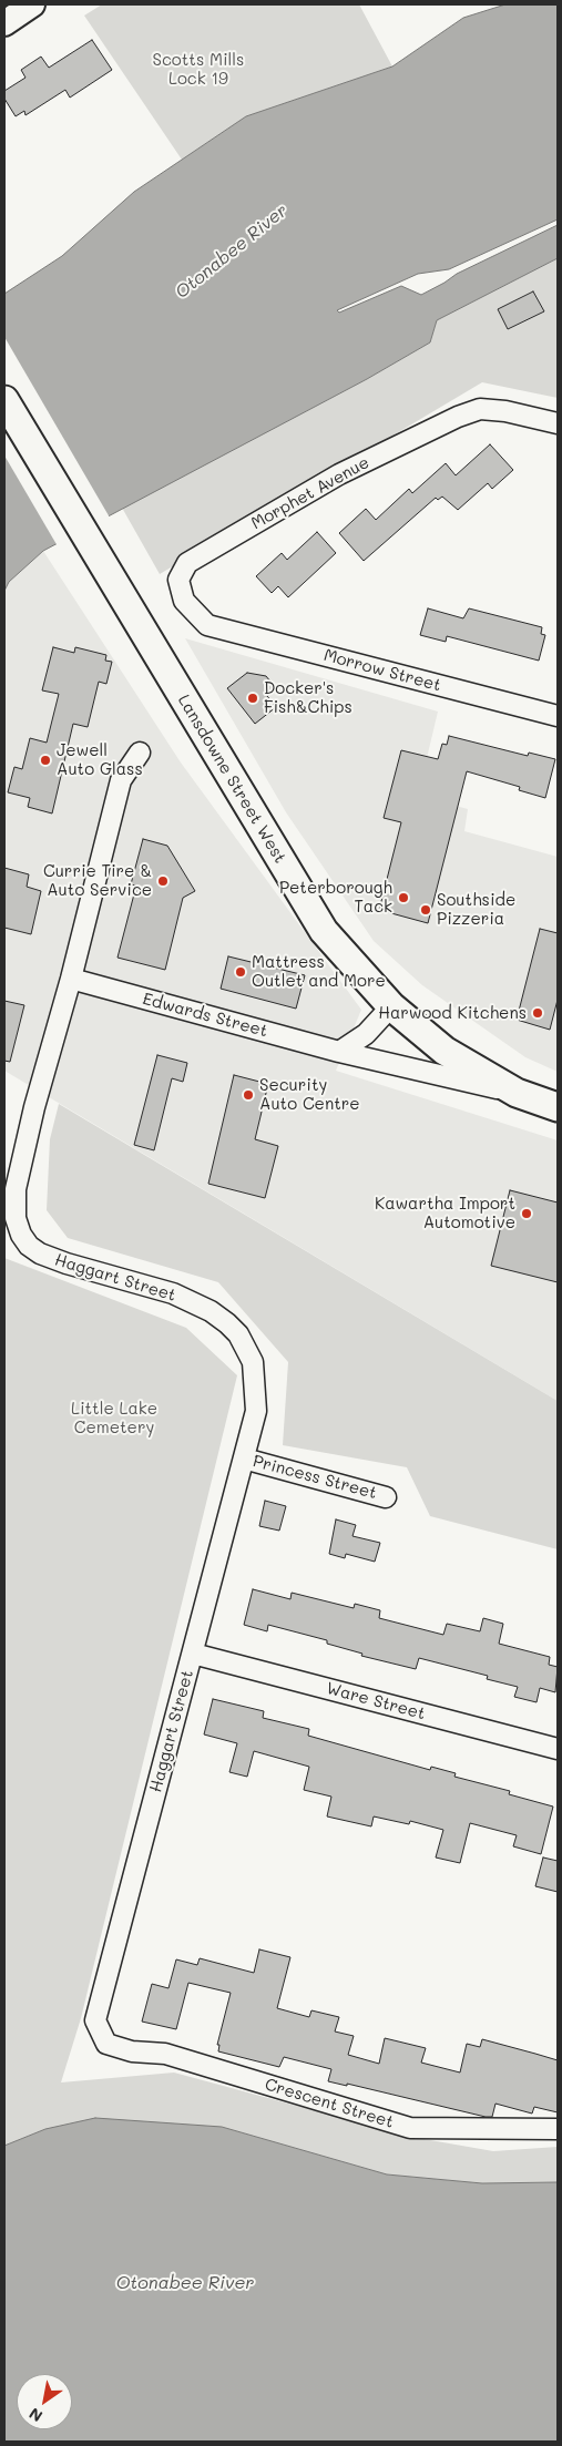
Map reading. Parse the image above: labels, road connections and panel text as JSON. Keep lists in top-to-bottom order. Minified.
{"streets":{"main road":["Lansdowne Street West"],"street":["Morphet Avenue","Morrow Street","Edwards Street","Haggart Street","Princess Street","Ware Street","Crescent Street"]},"crossings":[["Morphet Avenue","Morrow Street"],["Lansdowne Street West","Edwards Street"],["Edwards Street","Haggart Street"],["Haggart Street","Princess Street"],["Haggart Street","Ware Street"],["Haggart Street","Crescent Street"]],"water":["Otonabee River"],"parks":["Scotts Mills Lock 19","Little Lake Cemetery"],"places":["Docker's Fish&Chips","Jewell Auto Glass","Currie Tire & Auto Service","Peterborough Tack","Southside Pizzeria","Mattress Outlet and More","Harwood Kitchens","Security Auto Centre","Kawartha Import Automotive"],"north":"bottom left"}
